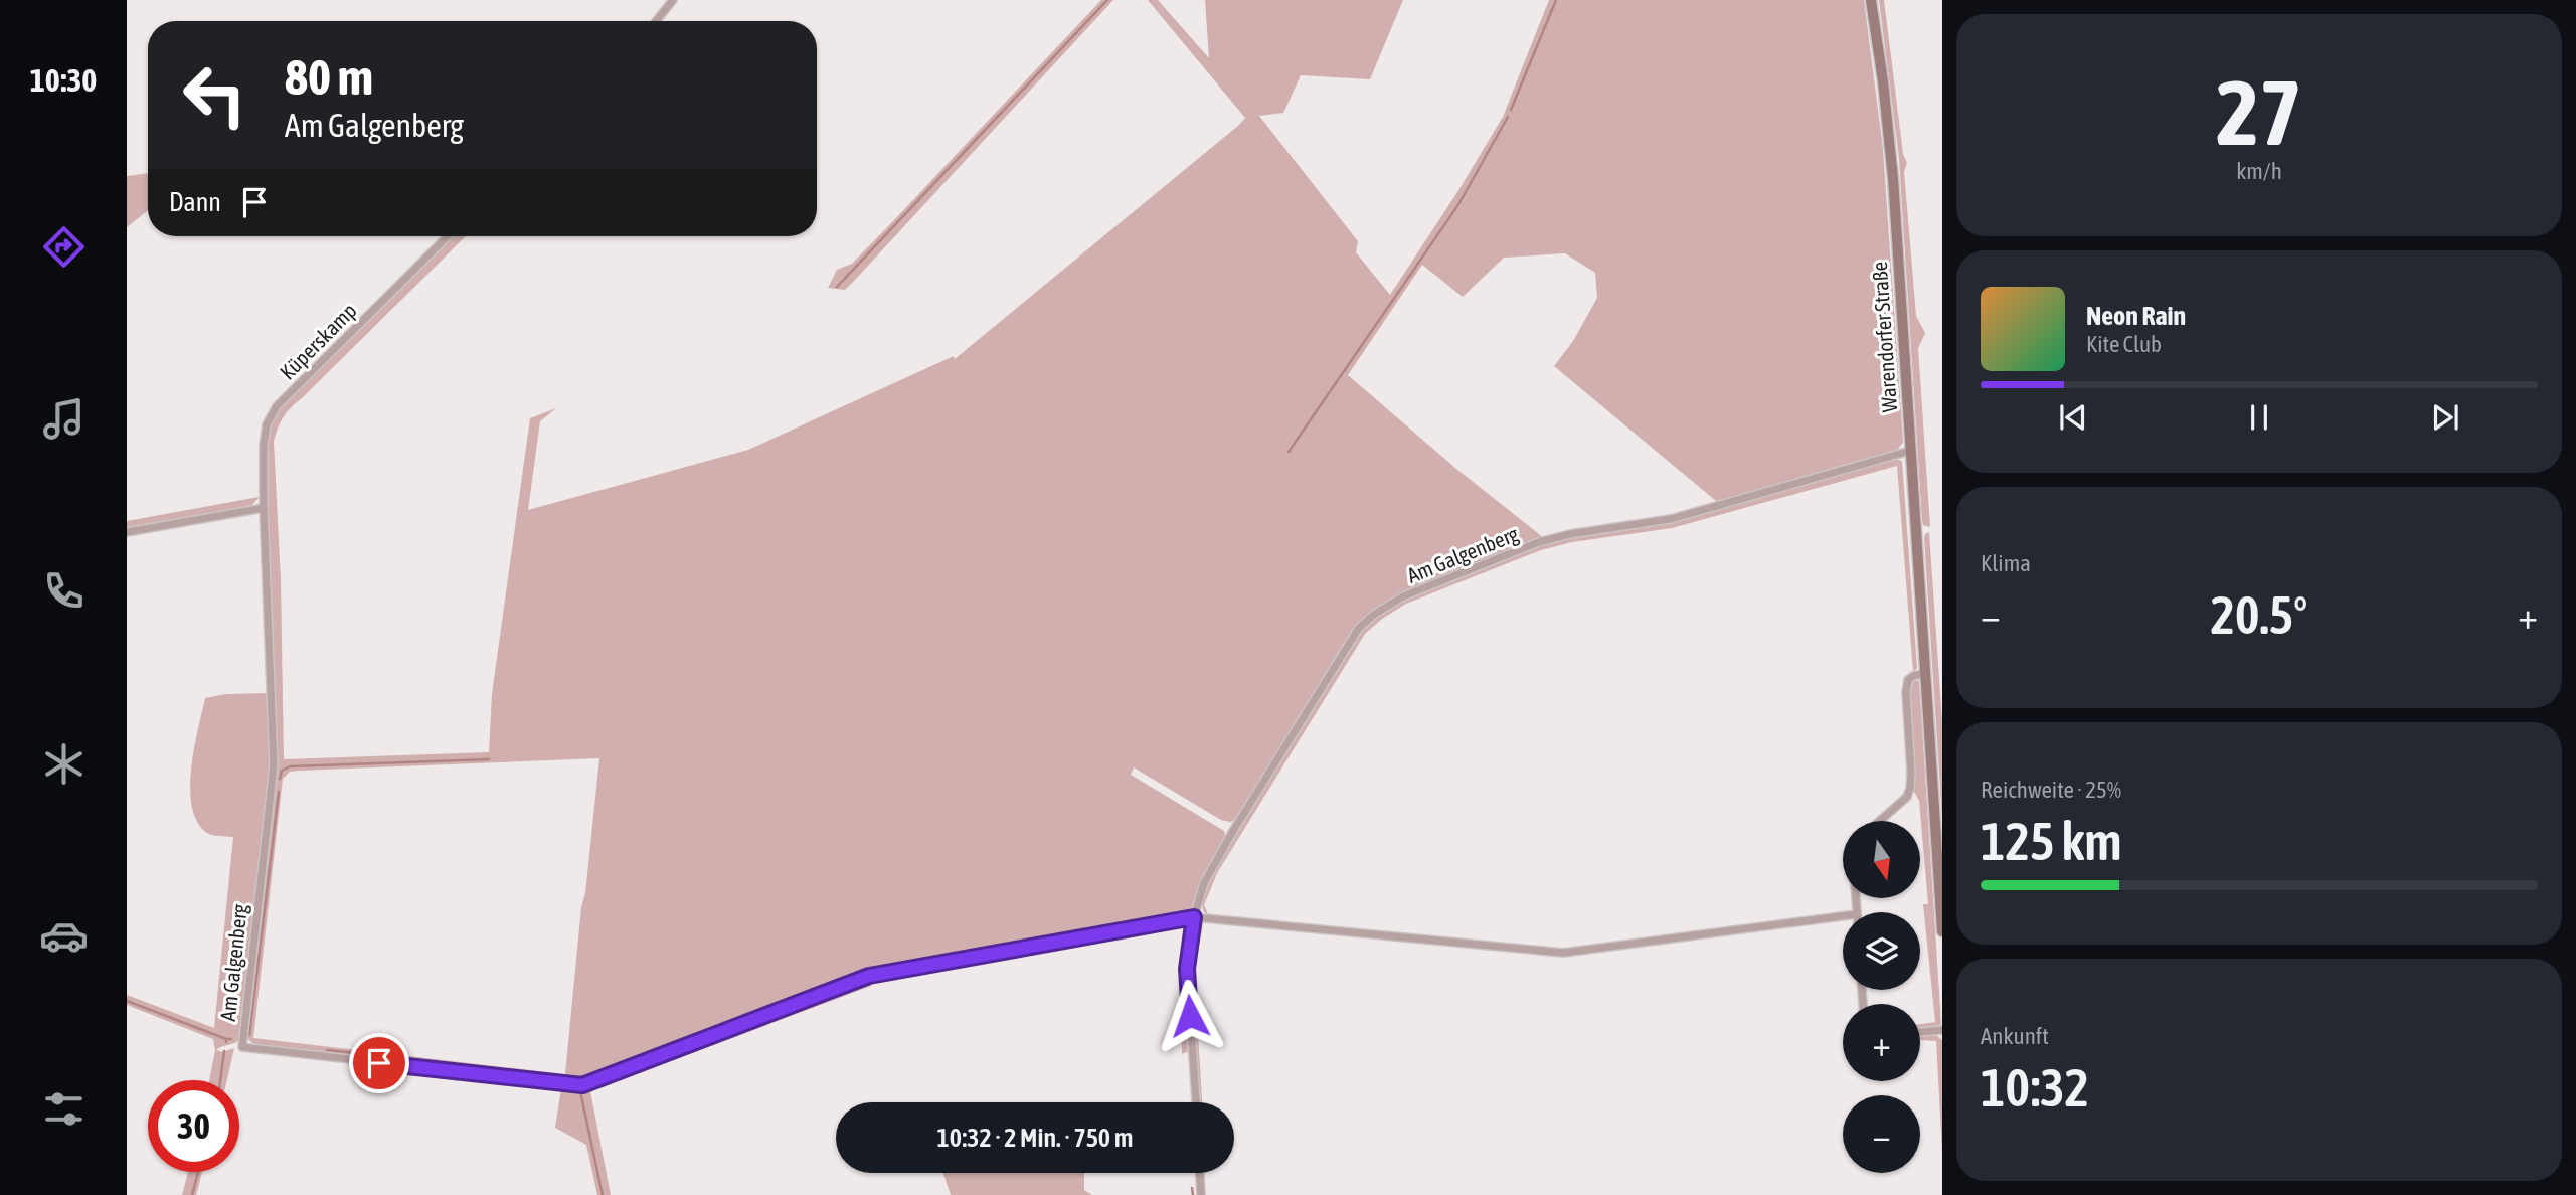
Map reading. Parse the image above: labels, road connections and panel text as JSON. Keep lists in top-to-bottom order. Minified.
{"streets":{"main road":["Warendorfer Straße"],"street":["Küperskamp","Am Galgenberg"]},"crossings":[["Warendorfer Straße","Am Galgenberg"],["Küperskamp","Am Galgenberg"]],"north":"bottom","page":{"tabs":"10:30","tile":[["27","km/h"],"Klima",["Reichweite · 25%","125 km"],["Ankunft","10:32"]],"turn":["80 m","Am Galgenberg"],"then":"Dann","song":["Neon Rain","Kite Club"],"heat":["−","20.5°","+"],"map_buttons":["+","−"],"limit":"30","trip":"10:32 · 2 Min. · 750 m"}}
